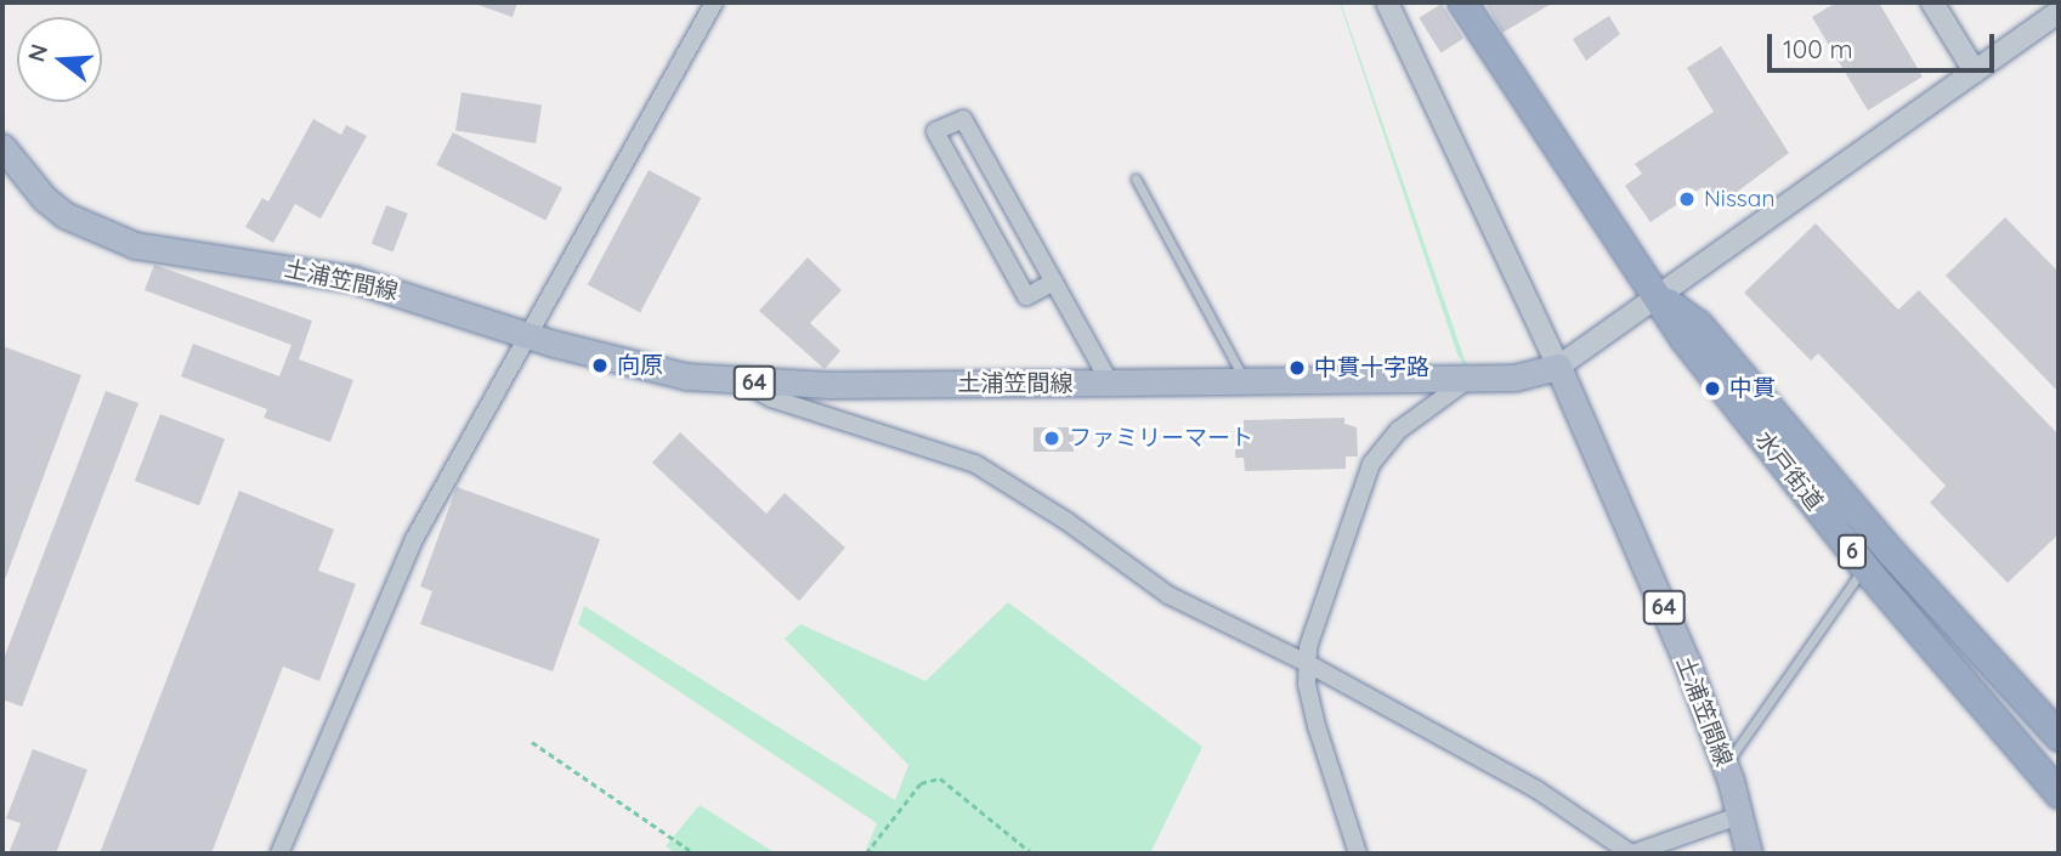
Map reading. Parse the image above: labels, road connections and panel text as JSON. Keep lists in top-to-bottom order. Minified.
{"streets":{"highway":["水戸街道","6"],"main road":["土浦笠間線","64"]},"places":["Nissan","向原","中貫十字路","中貫","ファミリーマート"],"scale_bar":"100 m","north":"left"}
